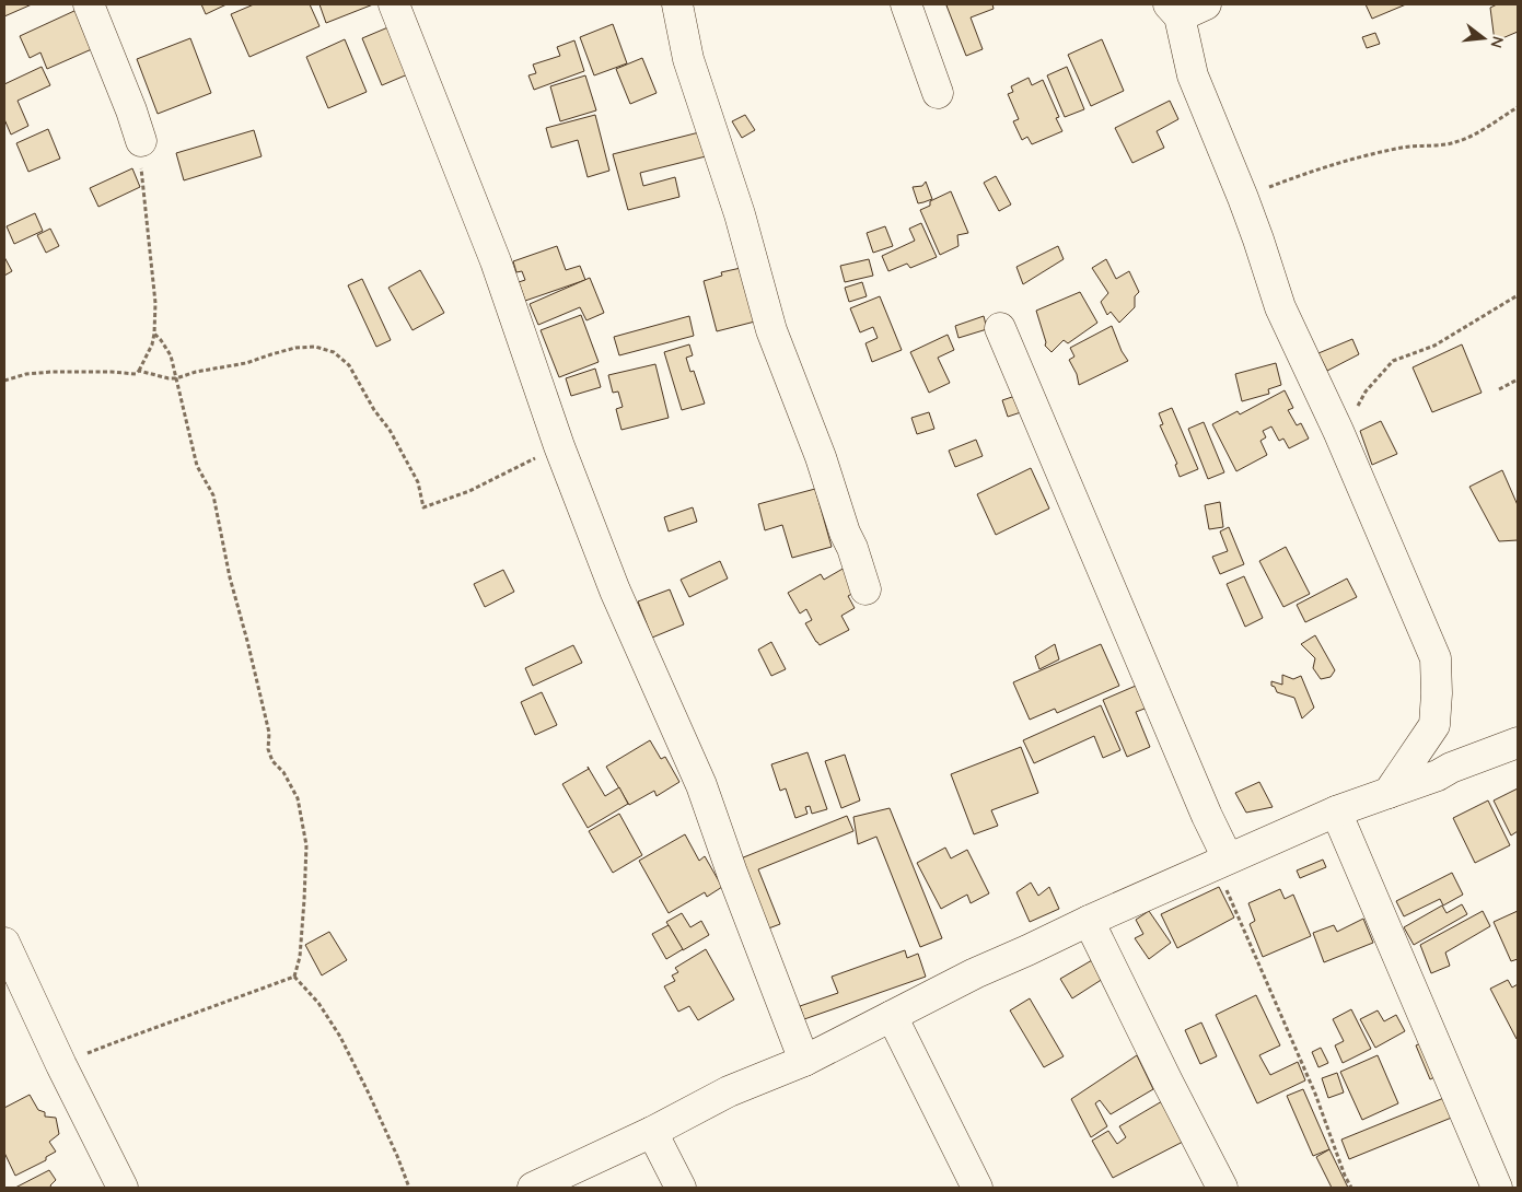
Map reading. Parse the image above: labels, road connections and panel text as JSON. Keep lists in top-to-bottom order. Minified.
{"north":"right"}
